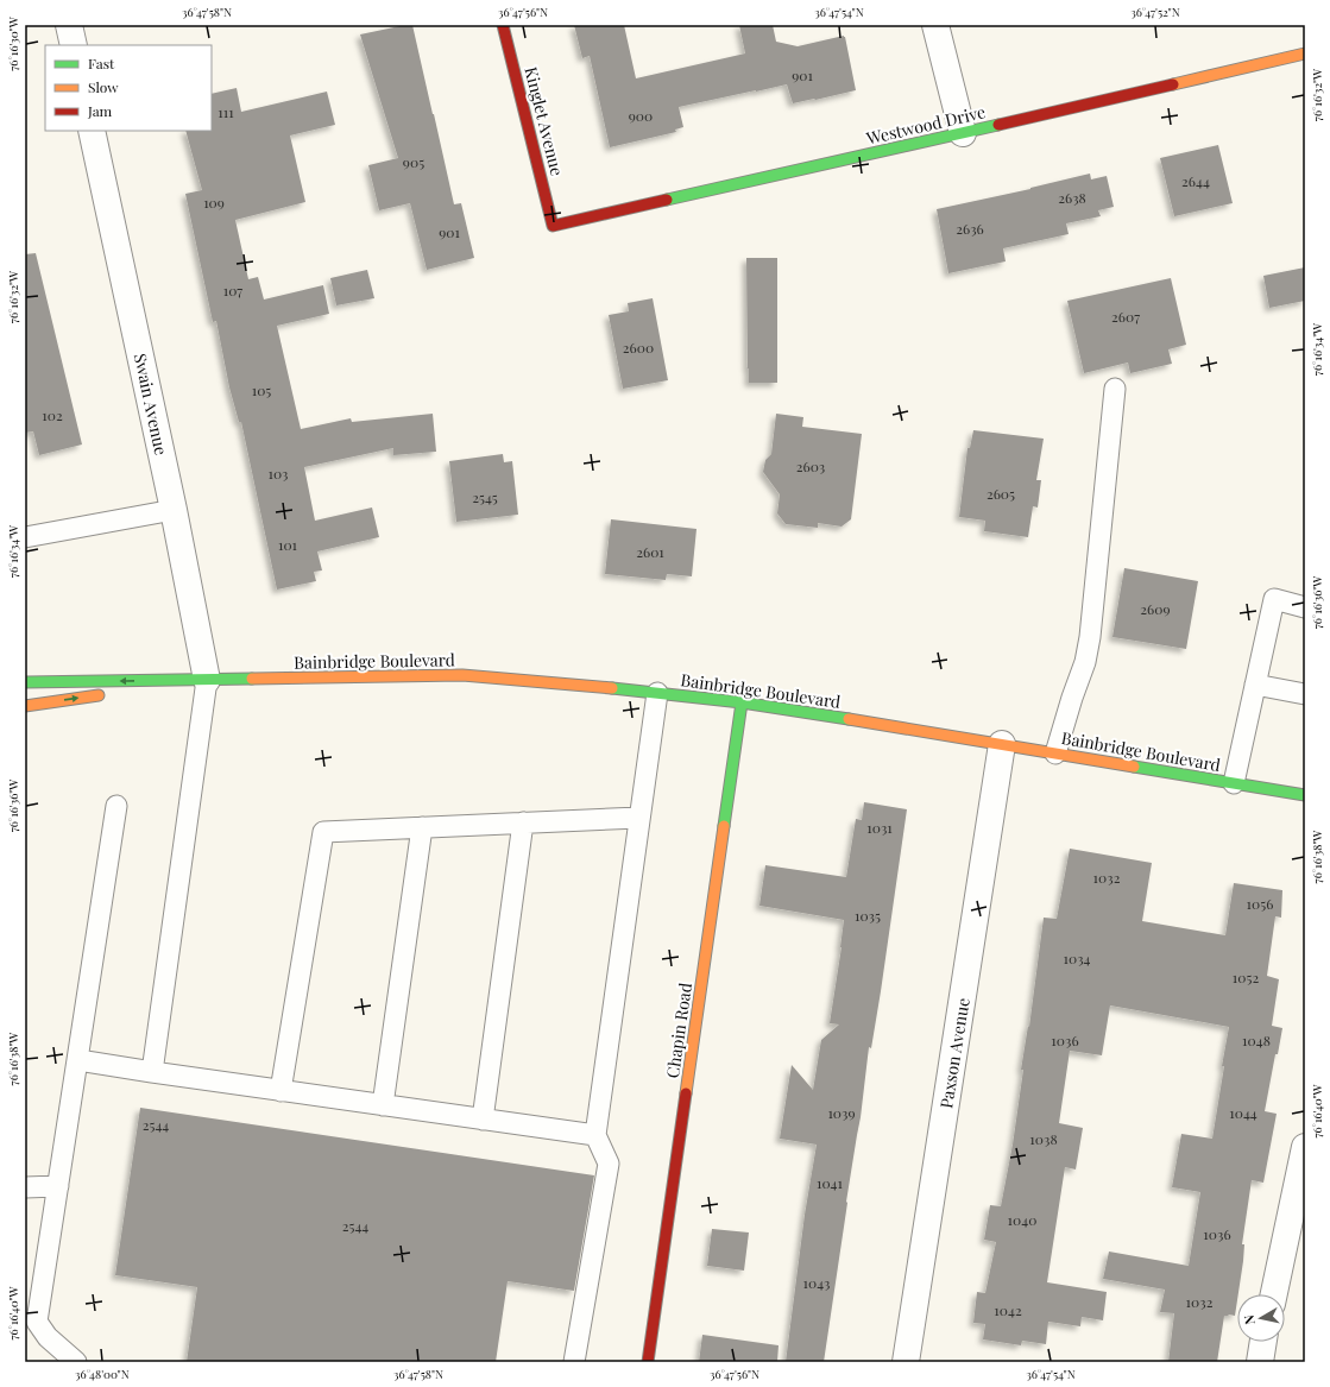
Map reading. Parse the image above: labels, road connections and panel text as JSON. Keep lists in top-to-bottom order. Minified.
{"streets":{"street":["Kinglet Avenue","Westwood Drive","Swain Avenue","Bainbridge Boulevard","Chapin Road","Paxson Avenue"]},"crossings":[["Kinglet Avenue","Westwood Drive"],["Swain Avenue","Bainbridge Boulevard"],["Bainbridge Boulevard","Chapin Road"],["Bainbridge Boulevard","Paxson Avenue"]],"house_numbers":["901","111","900","905","2644","2638","109","2636","901","107","2607","2600","105","102","2603","103","2605","2545","101","2601","2609","1031","1032","1056","1035","1034","1052","1036","1048","1039","1044","2544","1038","1041","1040","2544","1036","1043","1032","1042"],"legend":["Fast","Slow","Jam"],"north":"left","coordinates":["36°47'58\"N","36°47'56\"N","36°47'54\"N","36°47'52\"N","76°16'30\"W","76°16'32\"W","76°16'34\"W","76°16'36\"W","76°16'38\"W","76°16'40\"W","36°48'00\"N"]}
